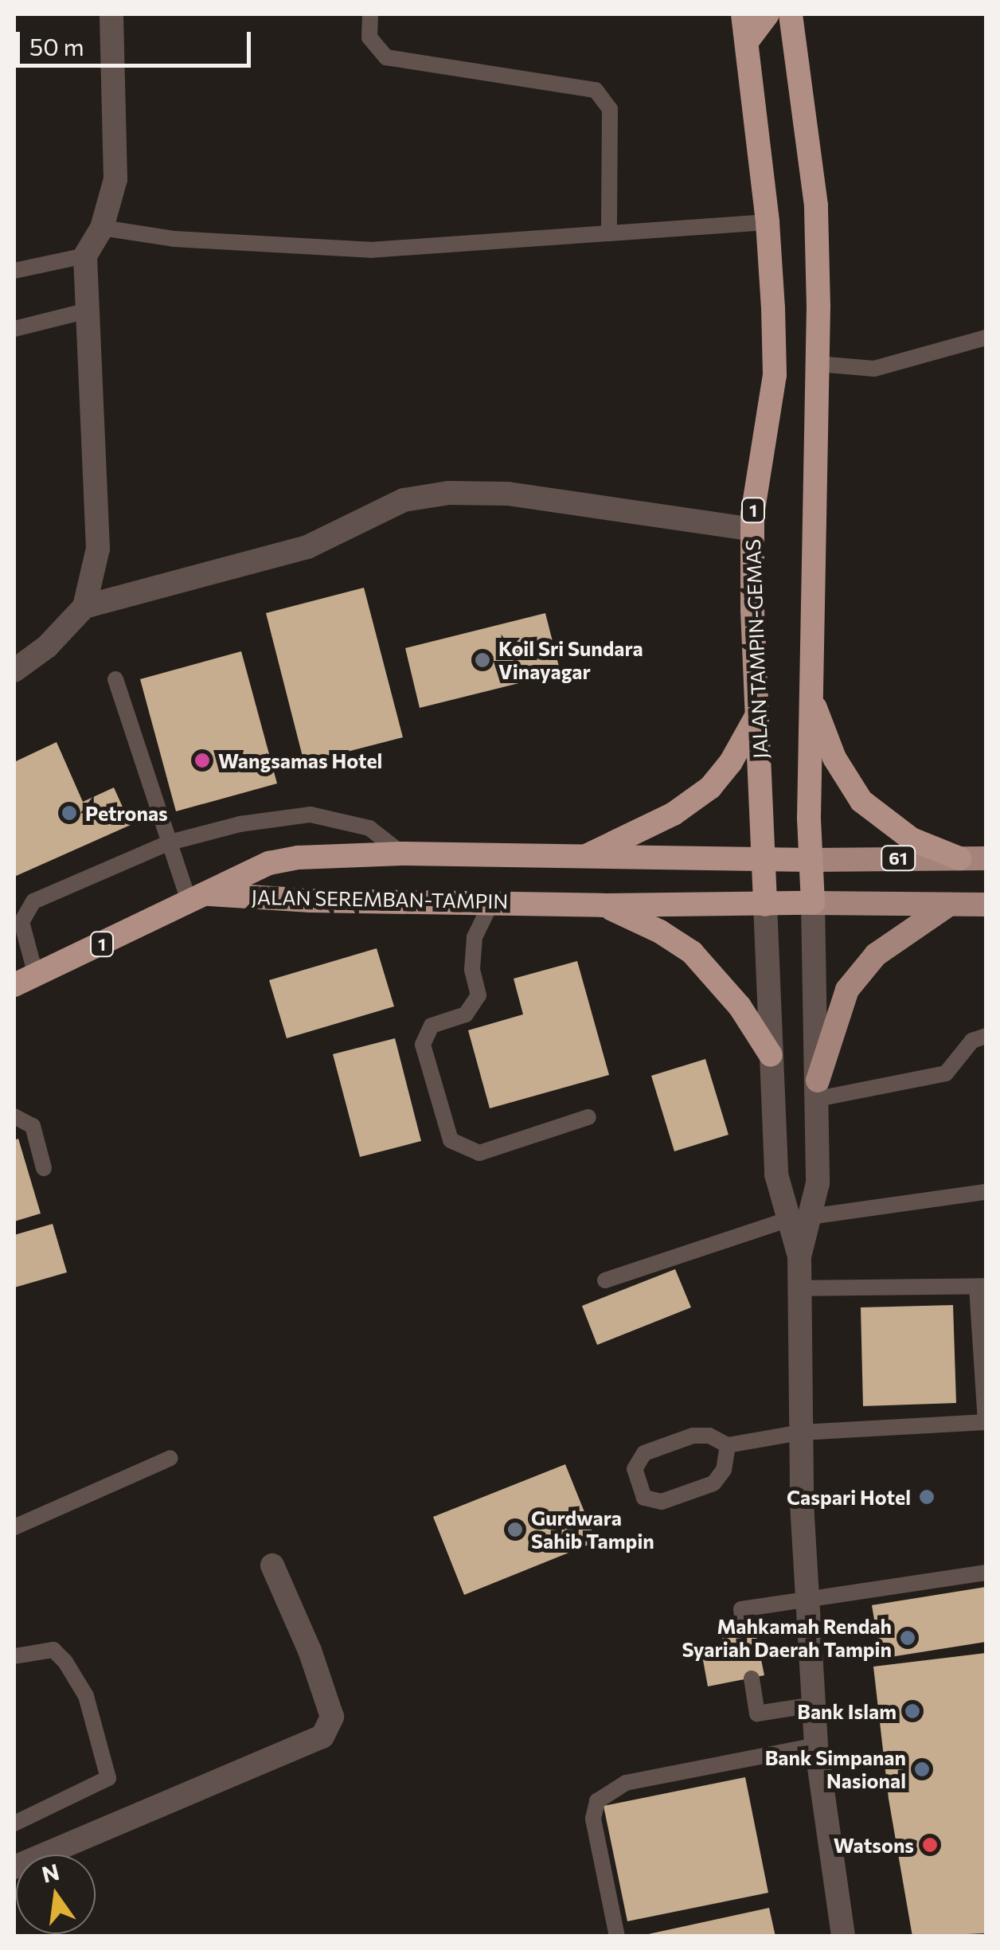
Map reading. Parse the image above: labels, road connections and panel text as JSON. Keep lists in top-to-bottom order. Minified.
{"streets":{"highway":["1","JALAN TAMPIN-GEMAS","JALAN SEREMBAN-TAMPIN"],"main road":["61"]},"crossings":[["1","JALAN TAMPIN-GEMAS"],["1","61"],["1","JALAN SEREMBAN-TAMPIN"],["JALAN TAMPIN-GEMAS","JALAN SEREMBAN-TAMPIN"]],"places":["Koil Sri Sundara Vinayagar","Wangsamas Hotel","Petronas","Caspari Hotel","Gurdwara Sahib Tampin","Mahkamah Rendah Syariah Daerah Tampin","Bank Islam","Bank Simpanan Nasional","Watsons"],"scale_bar":"50 m","north":"top"}
